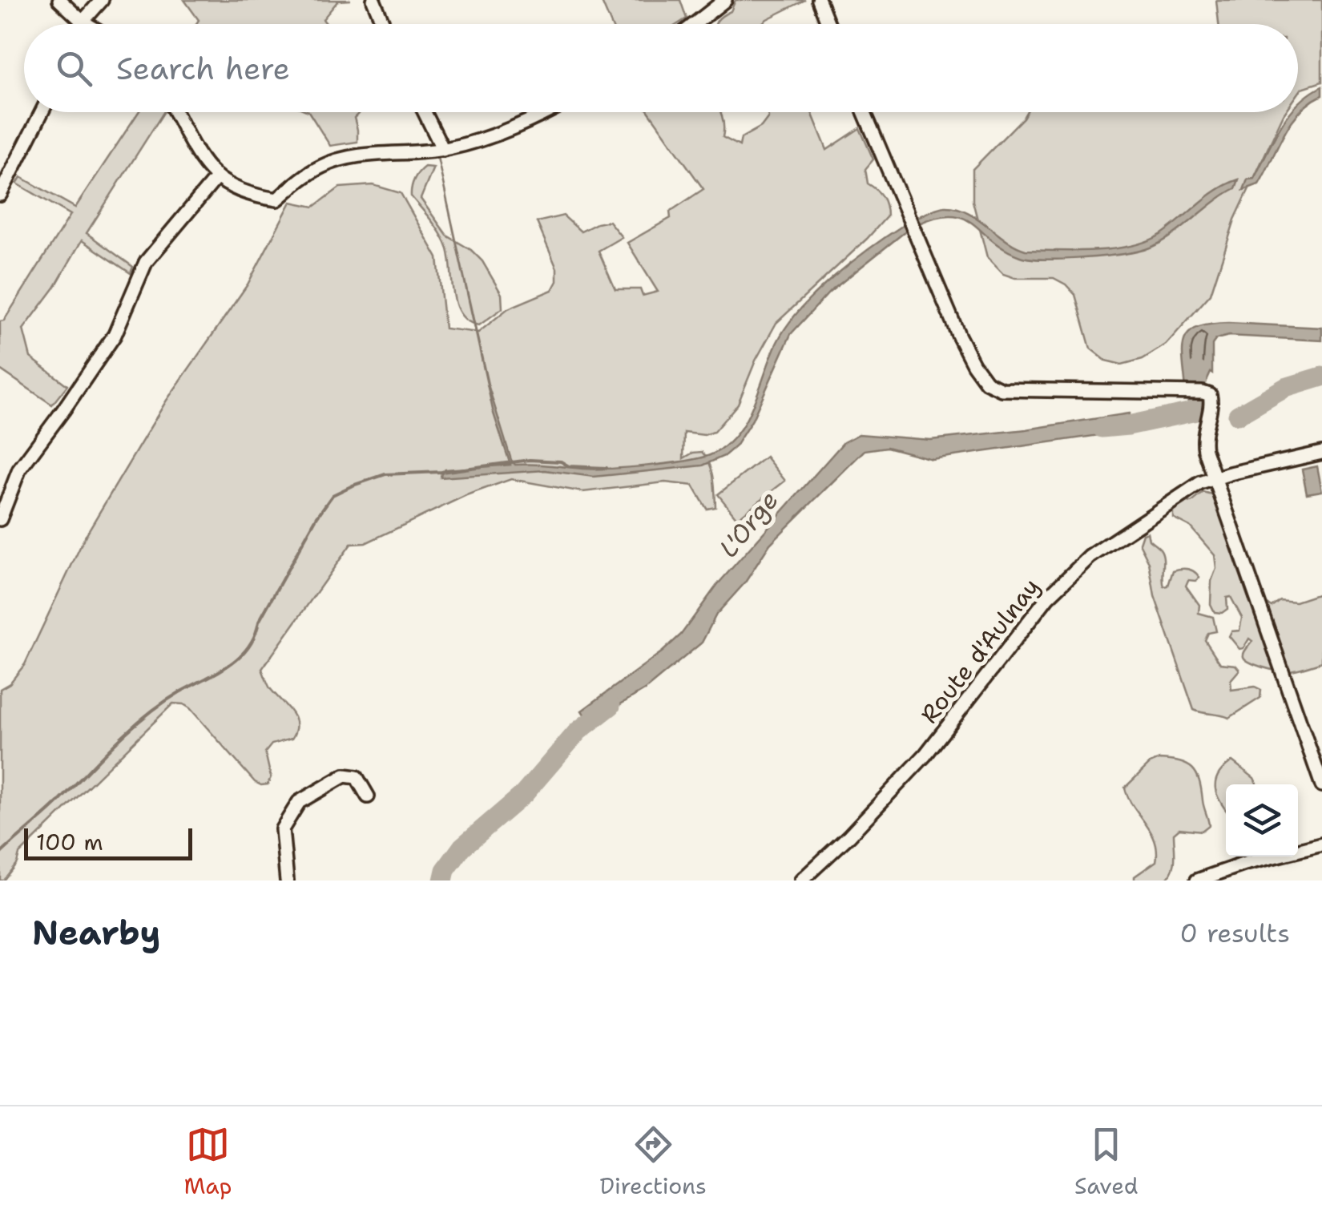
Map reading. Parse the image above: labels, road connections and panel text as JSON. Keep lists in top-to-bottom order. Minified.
{"streets":{"street":["Route d'Aulnay"]},"water":["L'Orge"],"scale_bar":"100 m","page":{"search":"Search here","scale":"100 m","heading":["Nearby","0 results"],"nav":["Map","Directions","Saved"]}}
